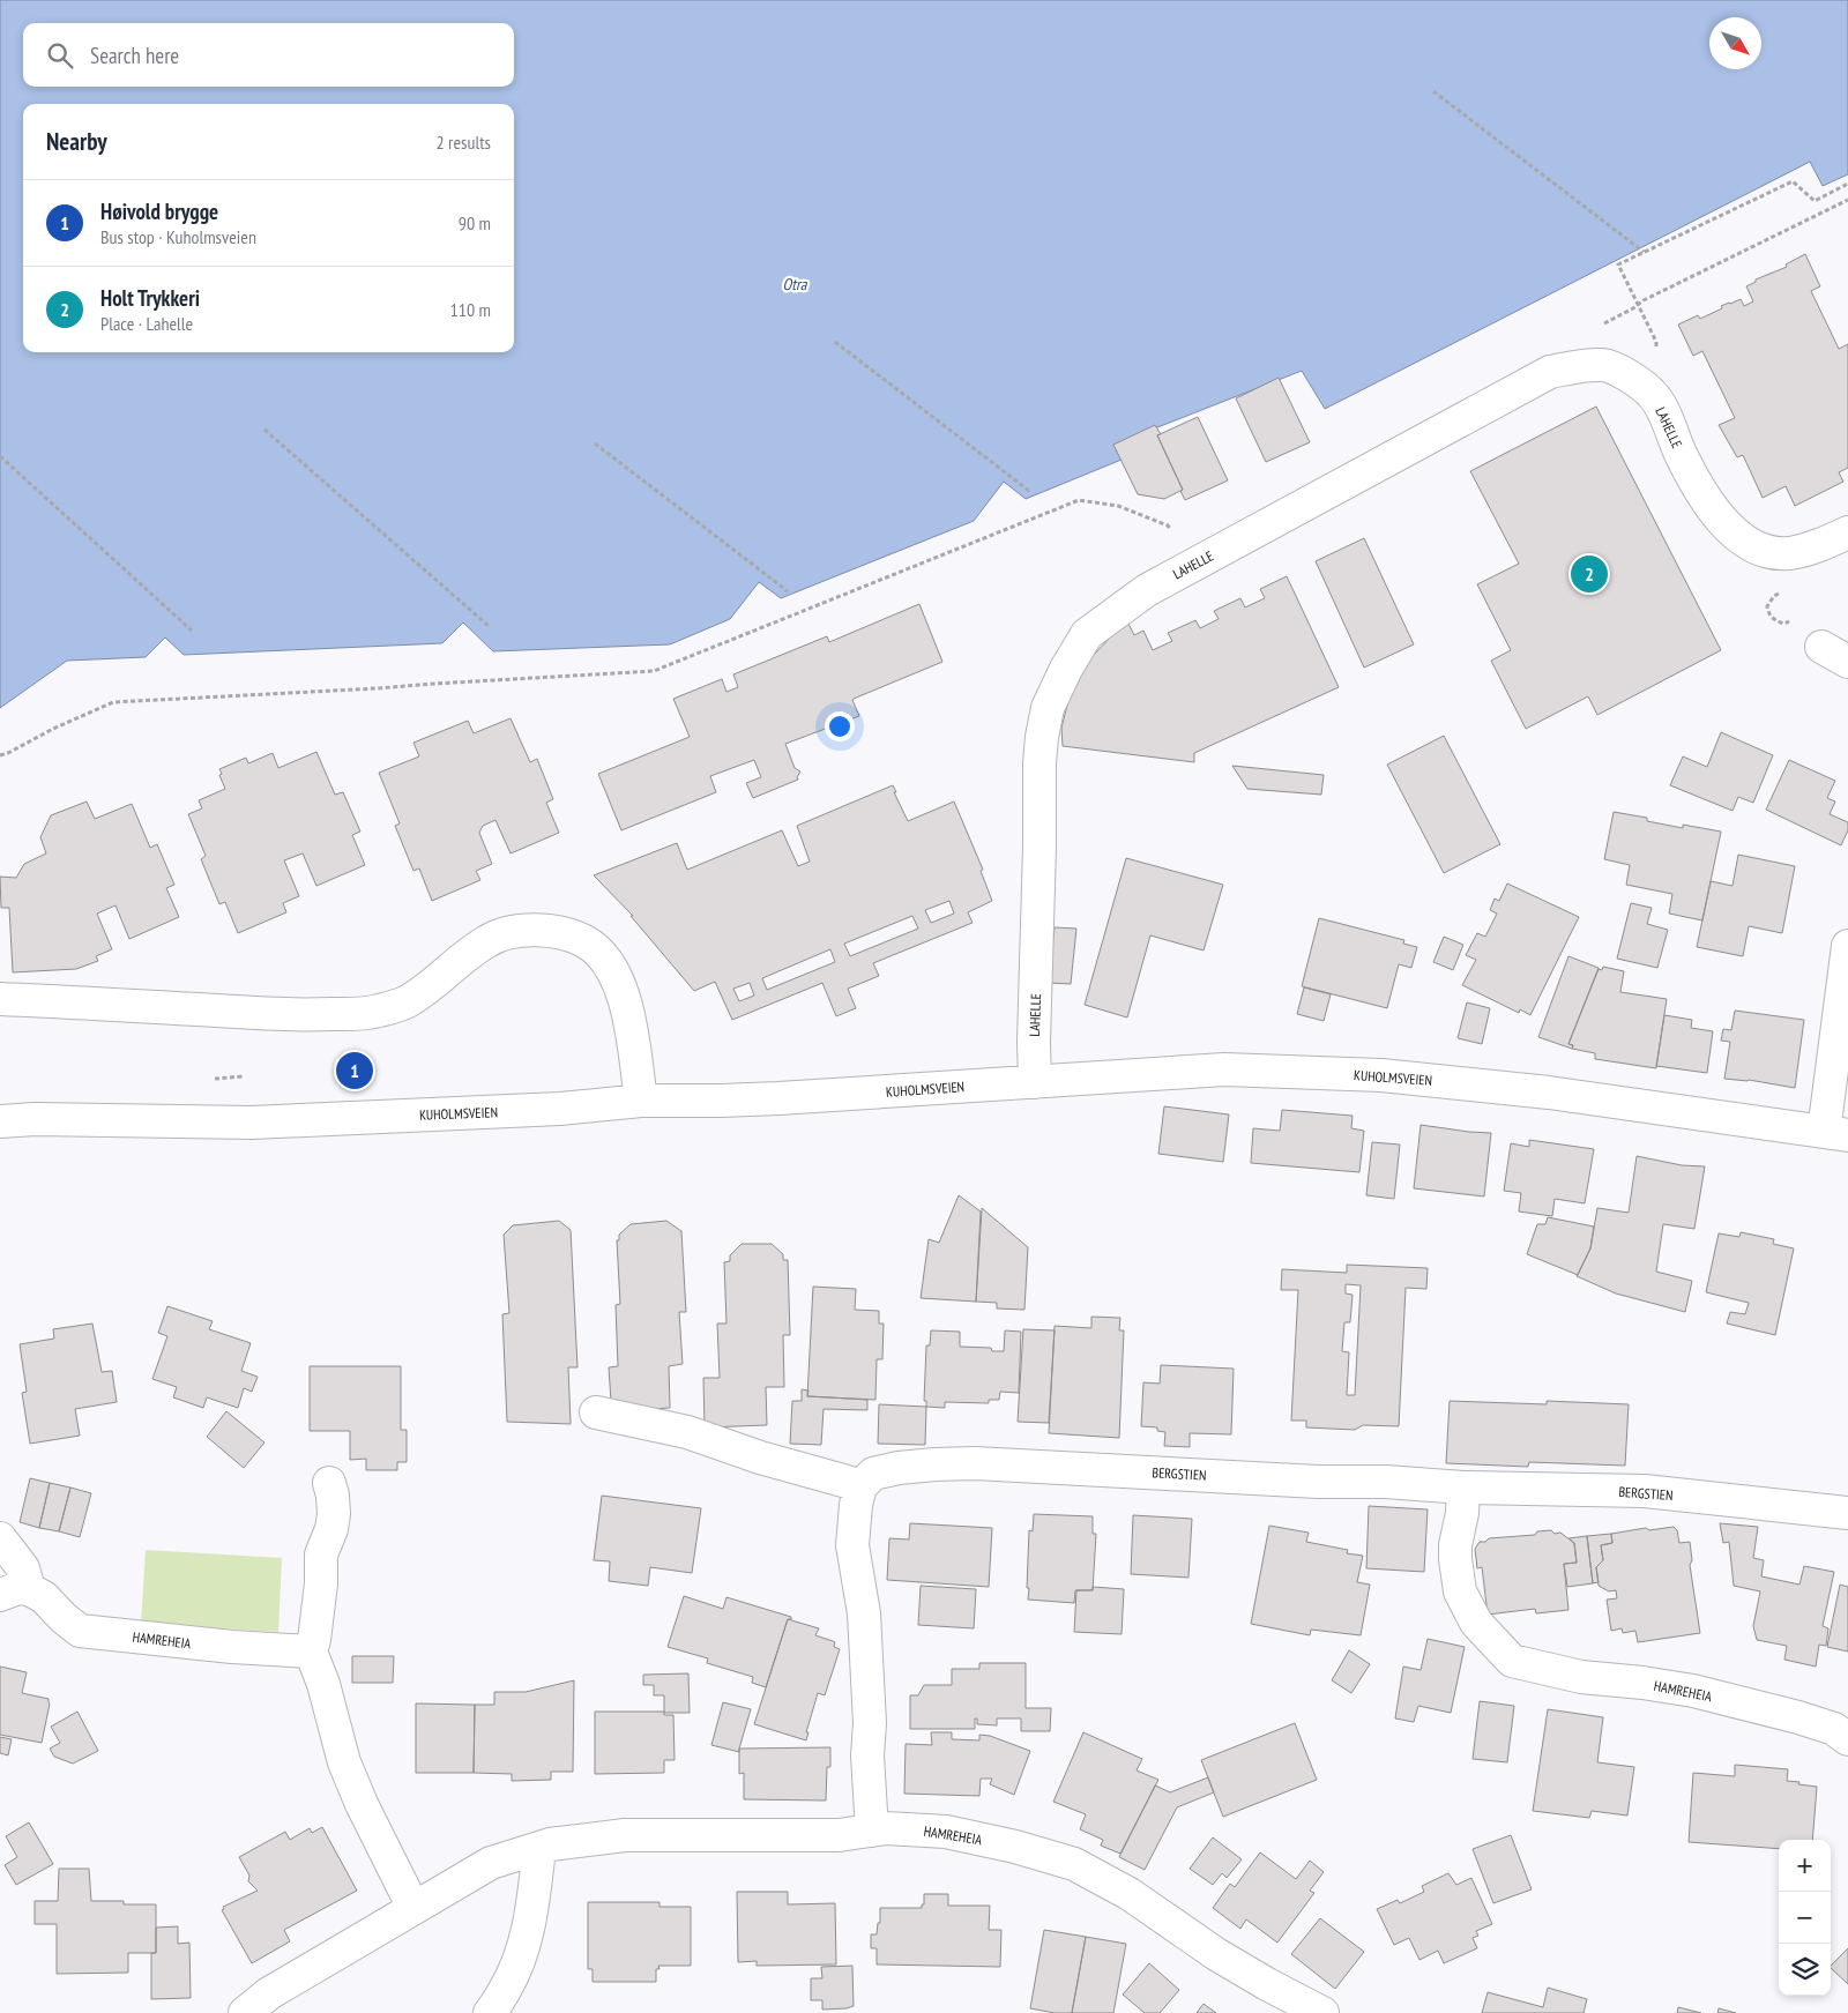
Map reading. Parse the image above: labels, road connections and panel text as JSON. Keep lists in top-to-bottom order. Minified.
{"streets":{"street":["LAHELLE","KUHOLMSVEIEN","BERGSTIEN","HAMREHEIA"]},"crossings":[["LAHELLE","KUHOLMSVEIEN"],["BERGSTIEN","HAMREHEIA"]],"water":["Otra"],"north":"bottom right","page":{"search":"Search here","heading":["Nearby","2 results"],"list":[{"mark":"1","name":"Høivold brygge","note":"Bus stop · Kuholmsveien","value":"90 m"},{"mark":"2","name":"Holt Trykkeri","note":"Place · Lahelle","value":"110 m"}],"pins":["2","1"],"map_buttons":["+","−"]}}
